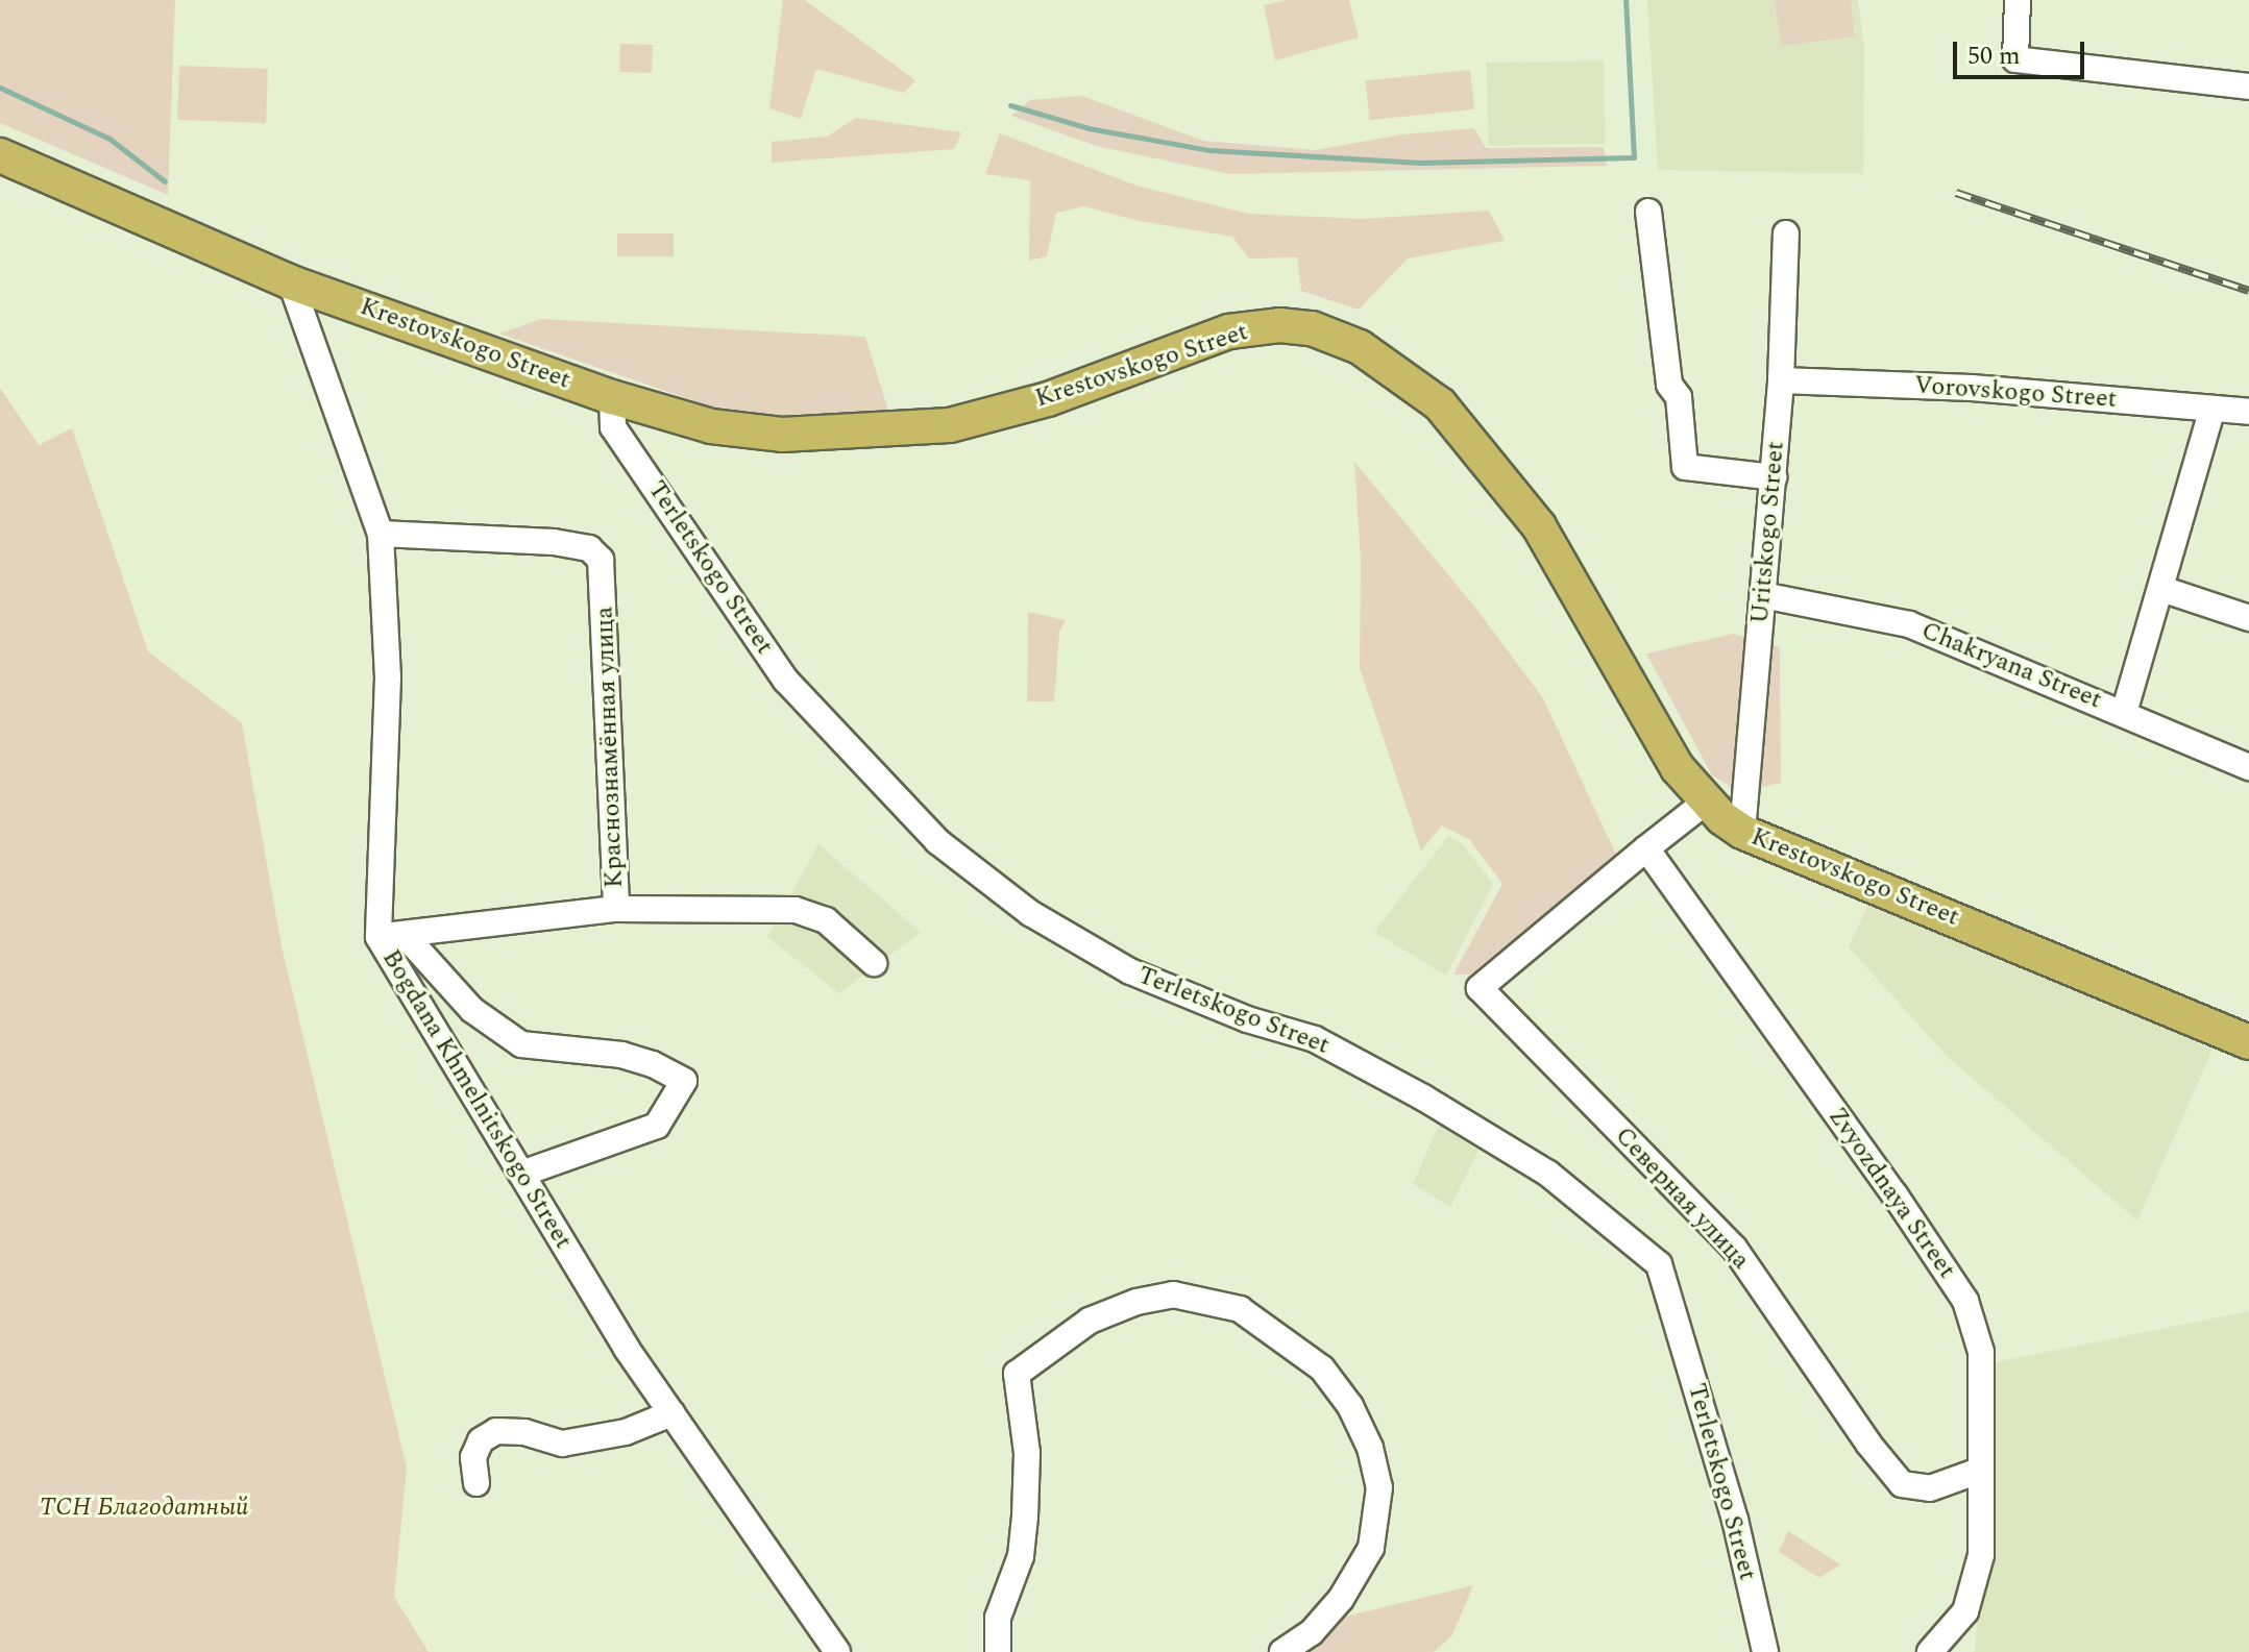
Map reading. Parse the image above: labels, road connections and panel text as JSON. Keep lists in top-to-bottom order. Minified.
{"streets":{"main road":["Krestovskogo Street"],"street":["Vorovskogo Street","Uritskogo Street","Terletskogo Street","Chakryana Street","Краснознамённая улица","Bogdana Khmelnitskogo Street","Zvyozdnaya Street","Северная улица"]},"crossings":[["Krestovskogo Street","Uritskogo Street"],["Krestovskogo Street","Terletskogo Street"],["Krestovskogo Street","Bogdana Khmelnitskogo Street"],["Vorovskogo Street","Uritskogo Street"],["Uritskogo Street","Chakryana Street"],["Краснознамённая улица","Bogdana Khmelnitskogo Street"],["Zvyozdnaya Street","Северная улица"]],"parks":["ТСН Благодатный"],"scale_bar":"50 m"}
